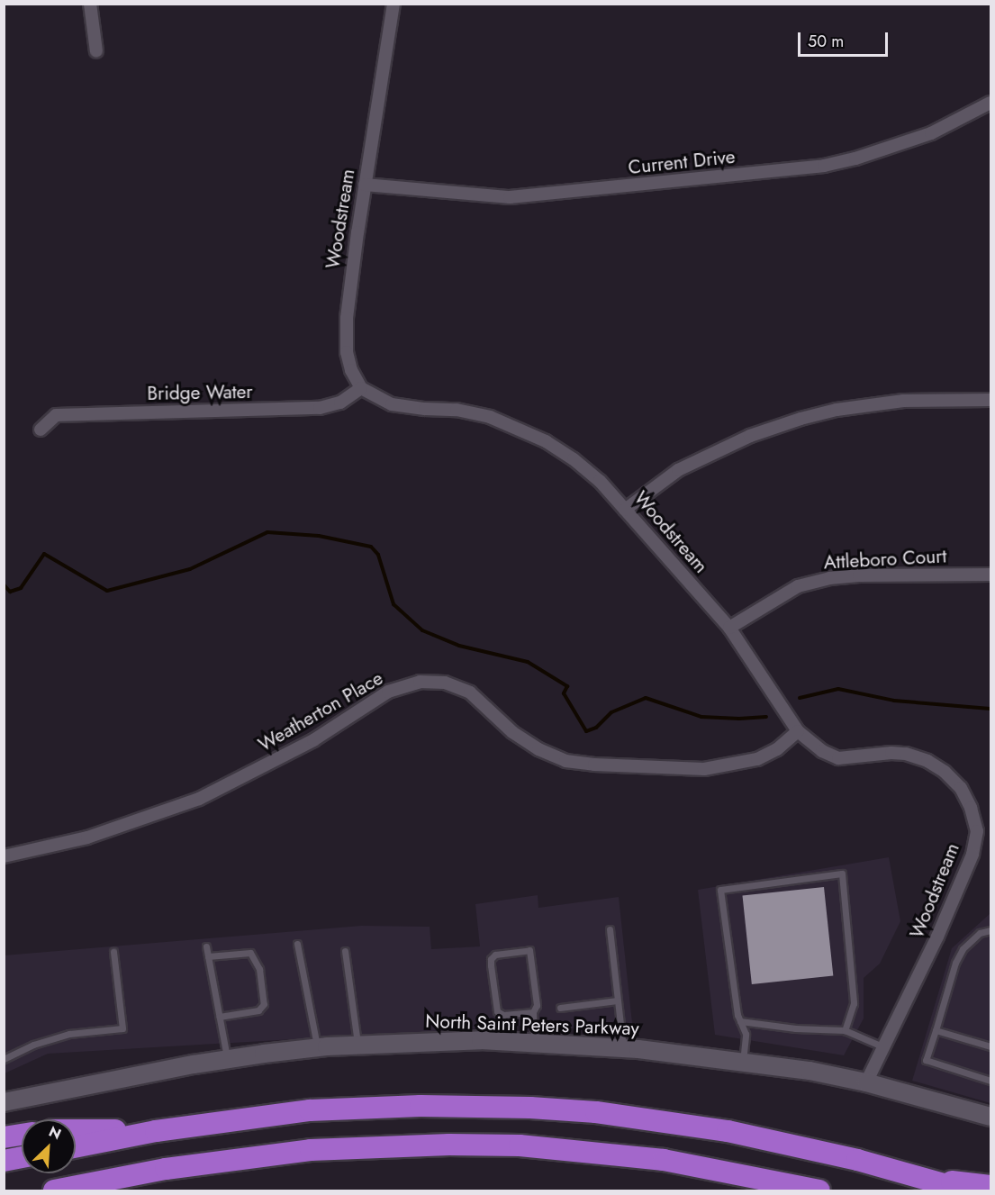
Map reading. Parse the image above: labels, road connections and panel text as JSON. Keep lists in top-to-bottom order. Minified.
{"streets":{"main road":["North Saint Peters Parkway"],"street":["Current Drive","Woodstream","Bridge Water","Attleboro Court","Weatherton Place"]},"crossings":[["Current Drive","Woodstream"],["Woodstream","Bridge Water"],["Woodstream","Attleboro Court"],["Woodstream","Weatherton Place"],["Woodstream","North Saint Peters Parkway"]],"scale_bar":"50 m","north":"top right"}
